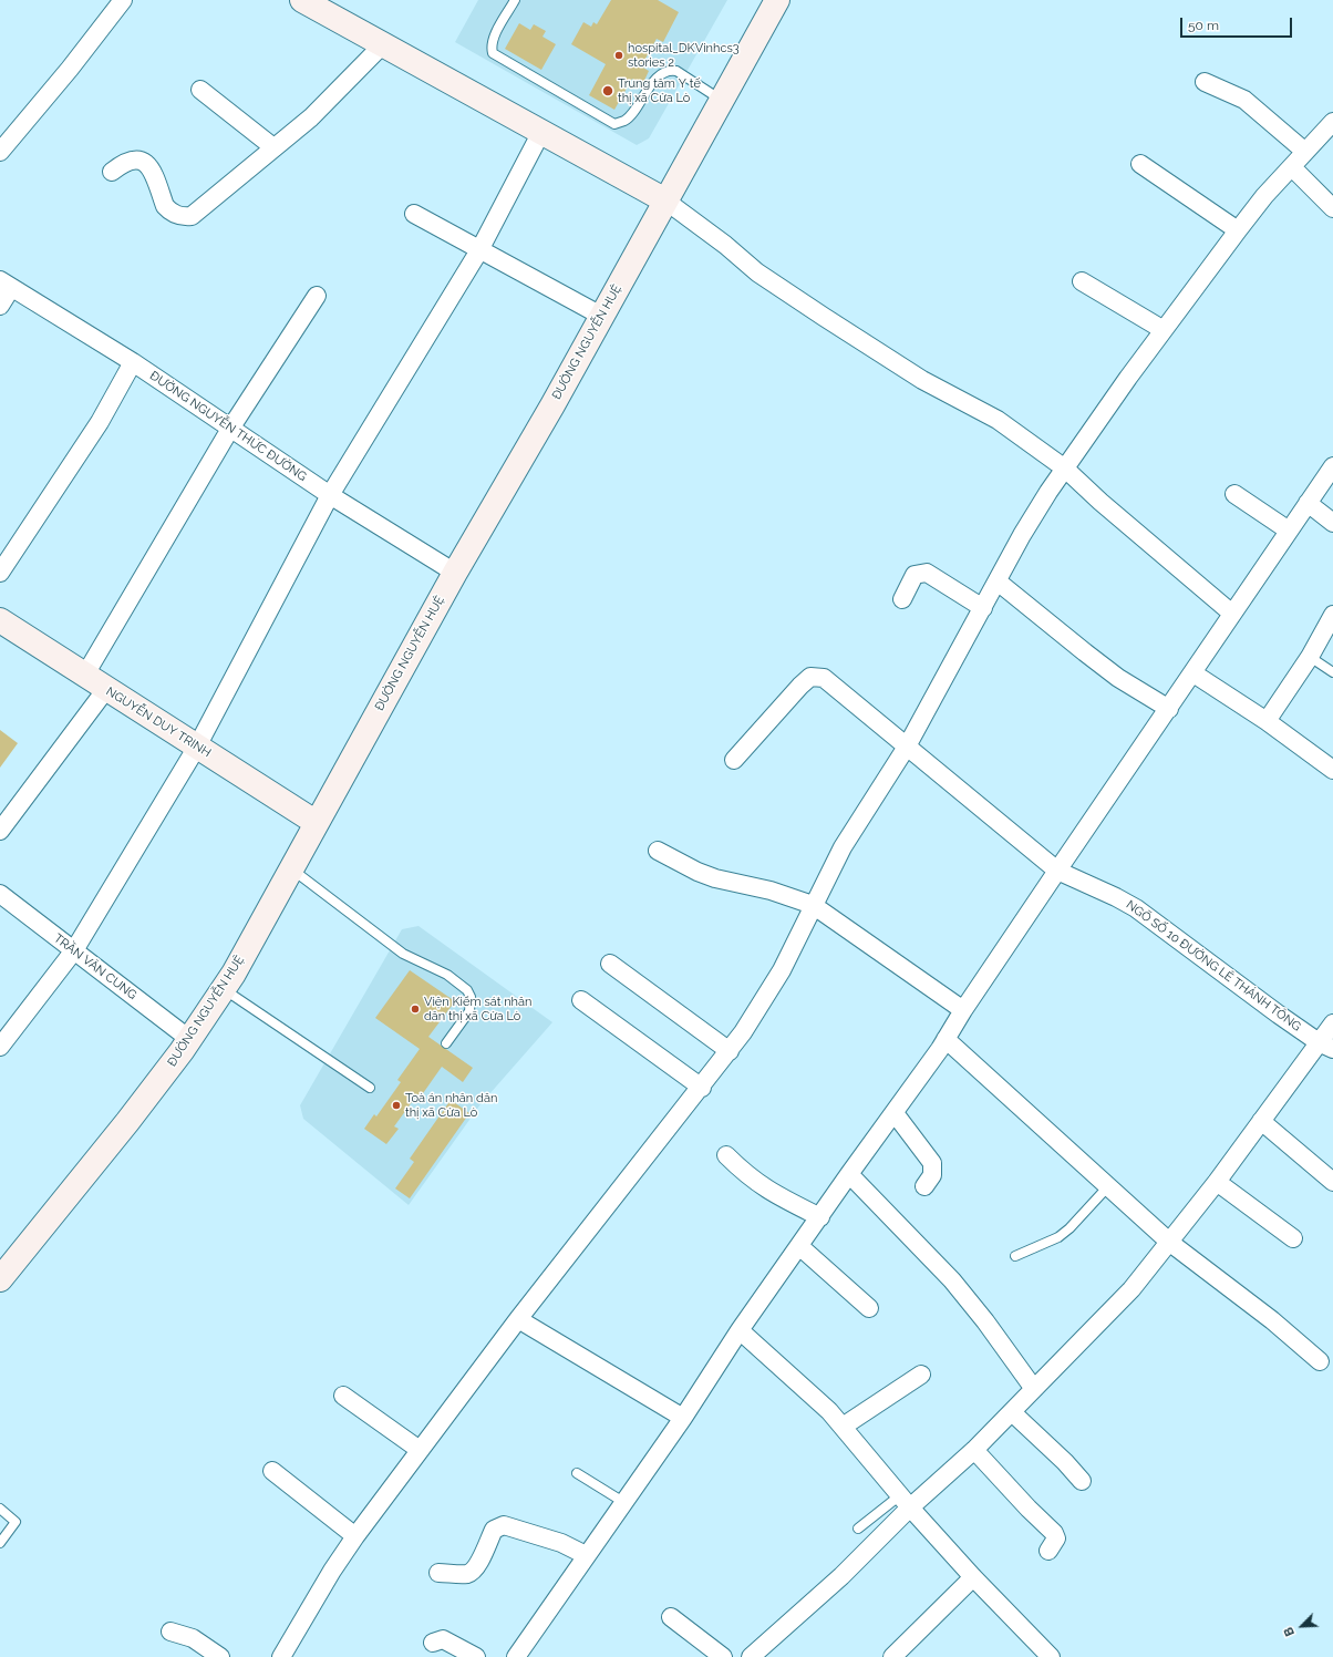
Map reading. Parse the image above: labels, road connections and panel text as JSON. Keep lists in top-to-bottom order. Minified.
{"streets":{"street":["ĐƯỜNG NGUYỄN HUỆ","ĐƯỜNG NGUYỄN THỨC ĐƯỜNG","NGUYỄN DUY TRINH","NGÕ SỐ 10 ĐƯỜNG LÊ THÁNH TÔNG","TRẦN VĂN CUNG"]},"crossings":[["ĐƯỜNG NGUYỄN HUỆ","ĐƯỜNG NGUYỄN THỨC ĐƯỜNG"],["ĐƯỜNG NGUYỄN HUỆ","NGUYỄN DUY TRINH"],["ĐƯỜNG NGUYỄN HUỆ","TRẦN VĂN CUNG"]],"places":["hospital_DKVinhcs3 stories 2","Trung tâm Y tế thị xã Cửa Lò","Viện Kiểm sát nhân dân thị xã Cửa Lò","Toà án nhân dân thị xã Cửa Lò"],"scale_bar":"50 m","north":"bottom left"}
